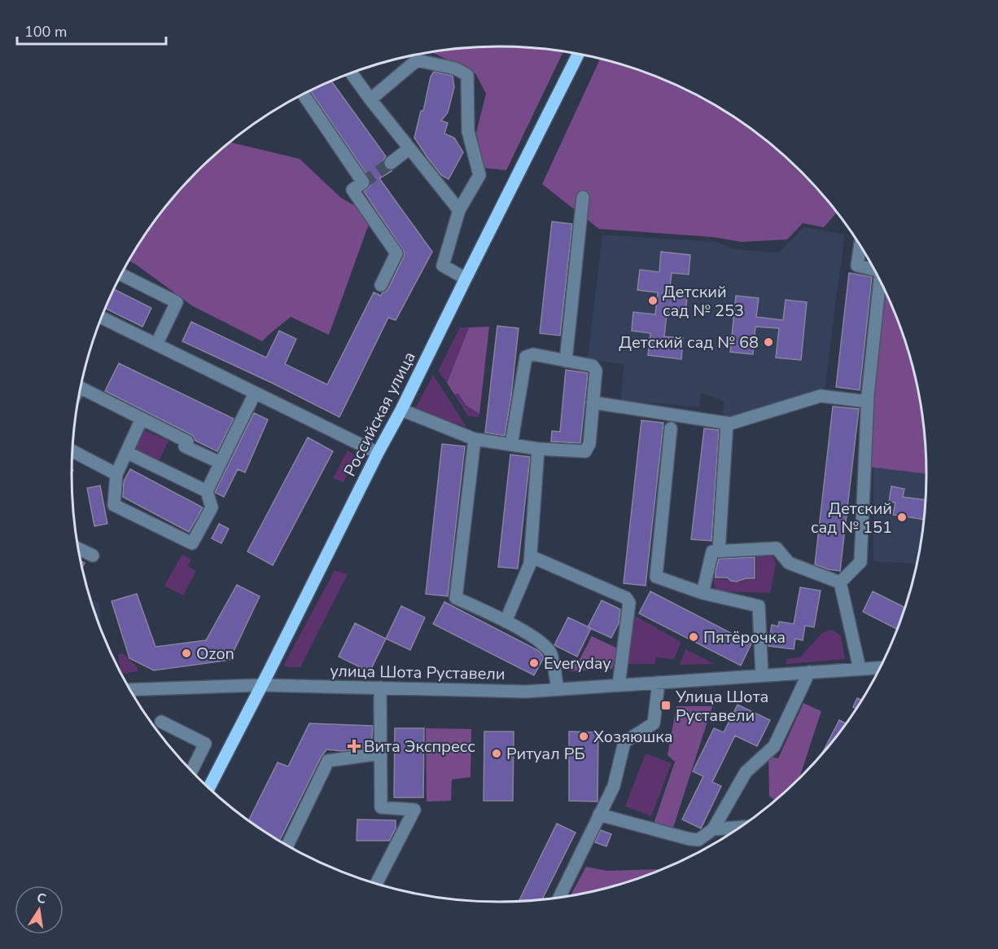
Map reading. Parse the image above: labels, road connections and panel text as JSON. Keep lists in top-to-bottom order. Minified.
{"streets":{"main road":["Российская улица"],"street":["улица Шота Руставели"]},"crossings":[["Российская улица","улица Шота Руставели"]],"places":{"other":["Детский сад № 253","Детский сад № 68","Детский сад № 151","Пятёрочка","Ozon","Everyday","Хозяюшка","Ритуал РБ"],"transit":["Улица Шота Руставели"],"health":["Вита Экспресс"]},"scale_bar":"100 m","north":"top"}
